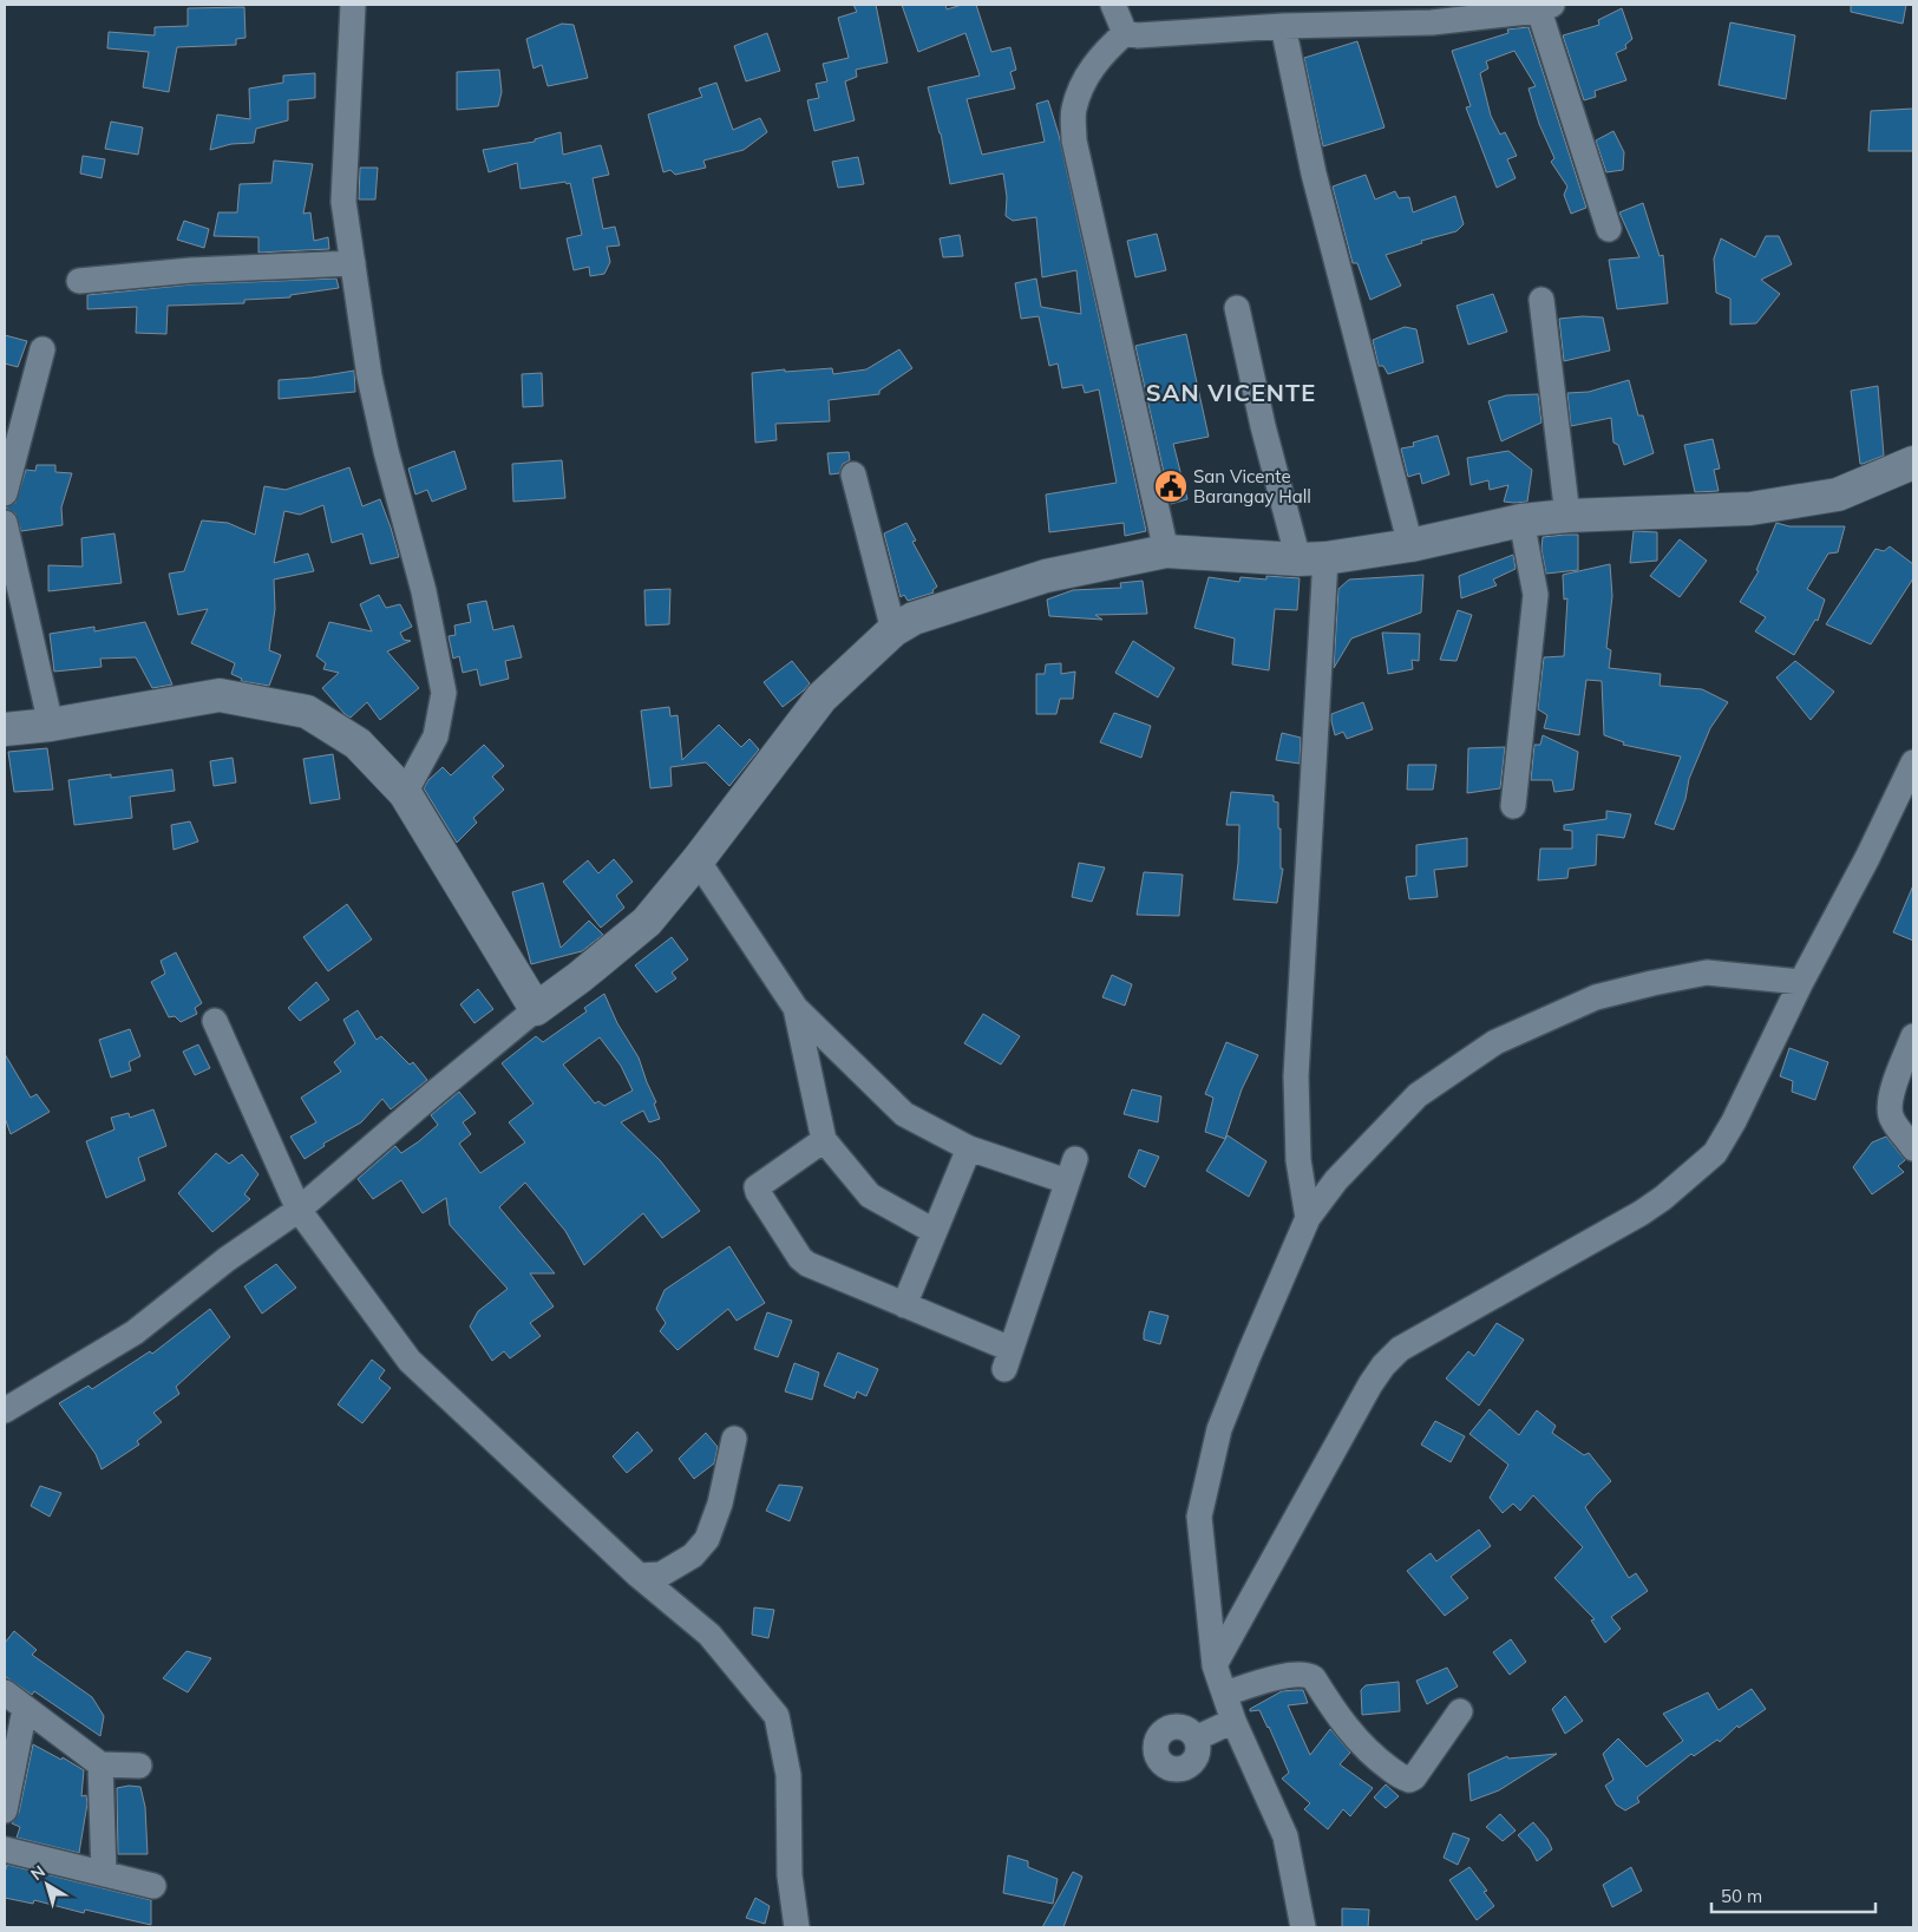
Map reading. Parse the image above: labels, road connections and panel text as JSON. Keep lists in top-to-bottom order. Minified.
{"districts":["SAN VICENTE"],"places":{"public building":["San Vicente Barangay Hall"]},"scale_bar":"50 m","north":"top left"}
